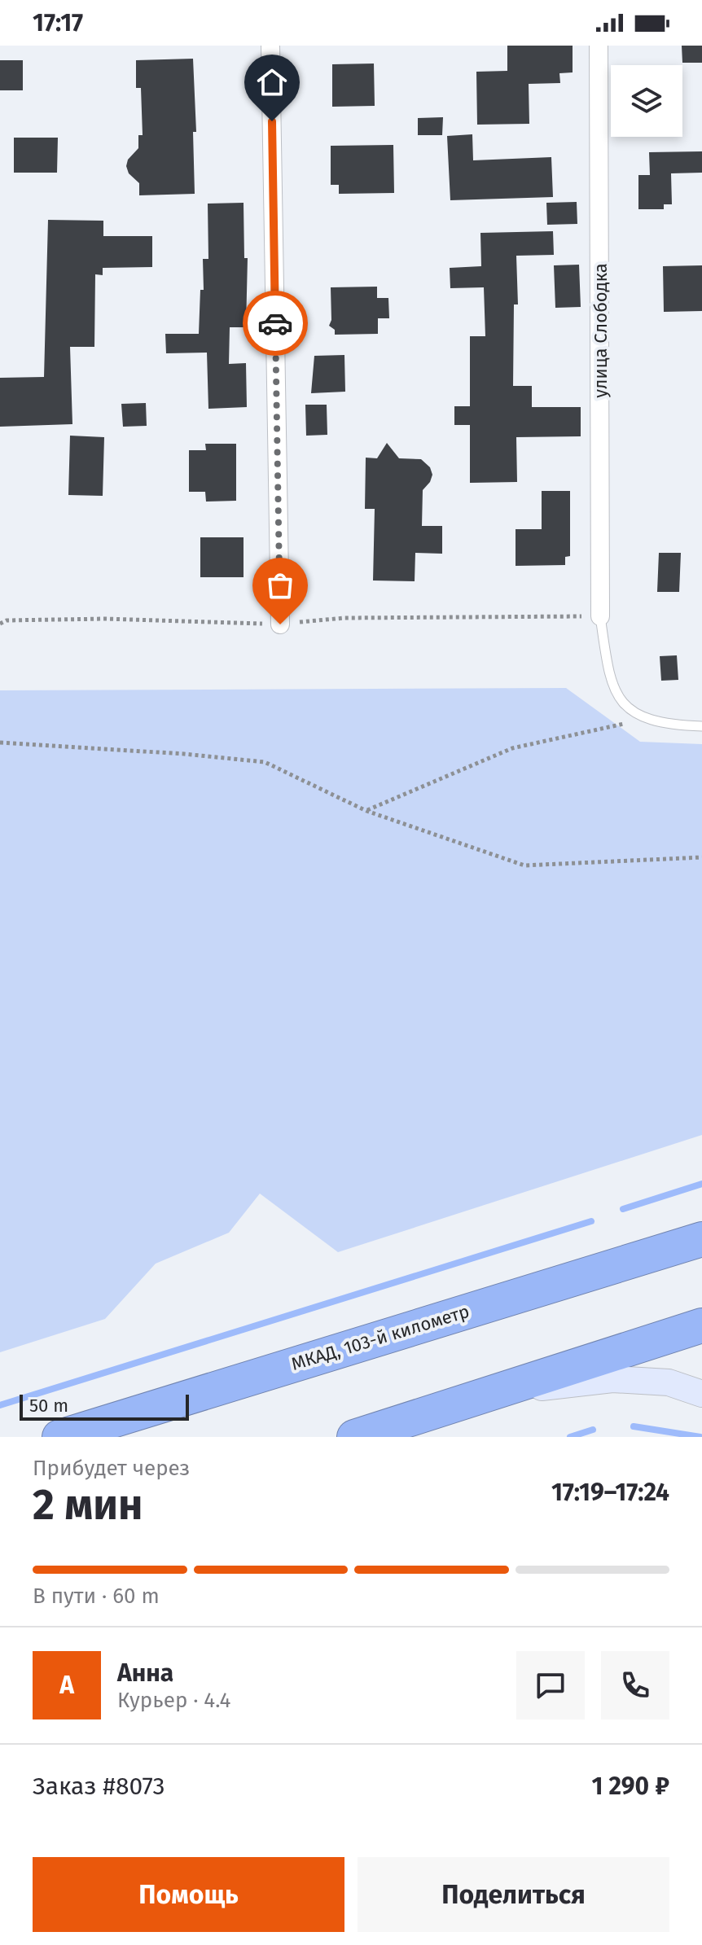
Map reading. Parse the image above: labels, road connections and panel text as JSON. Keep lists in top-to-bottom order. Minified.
{"streets":{"highway":["МКАД, 103-й километр"],"street":["улица Слободка"]},"scale_bar":"50 m","page":{"status":"17:17","scale":"50 m","heading":["2 мин","Прибудет через","17:19–17:24"],"panel":["Анна","Курьер · 4.4","Заказ #8073","1 290 ₽"],"bar":"В пути · 60 m","round":"А","buttons":["Помощь","Поделиться"]}}
